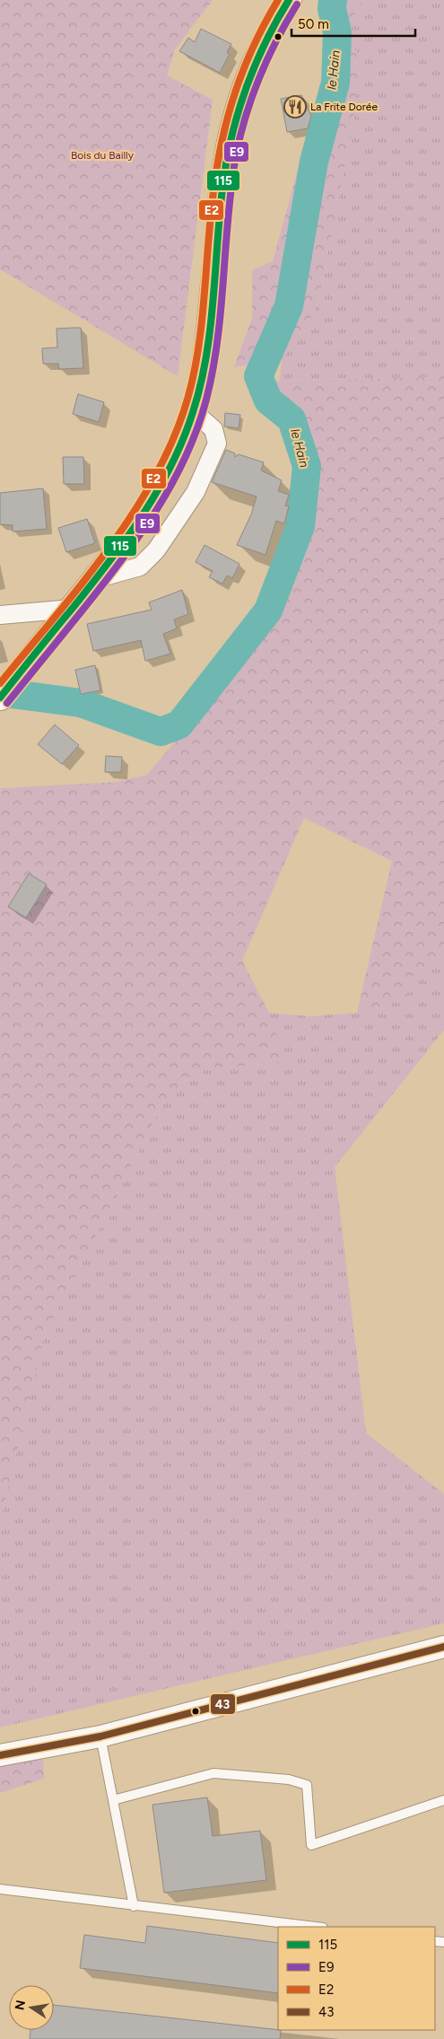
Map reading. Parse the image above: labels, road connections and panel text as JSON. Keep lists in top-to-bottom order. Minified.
{"water":["le Hain"],"parks":["Bois du Bailly"],"places":{"restaurant":["La Frite Dorée"]},"lines":["transit line 115","transit line E2","transit line E9","transit line 43"],"legend":["115","E9","E2","43"],"scale_bar":"50 m","north":"left"}
